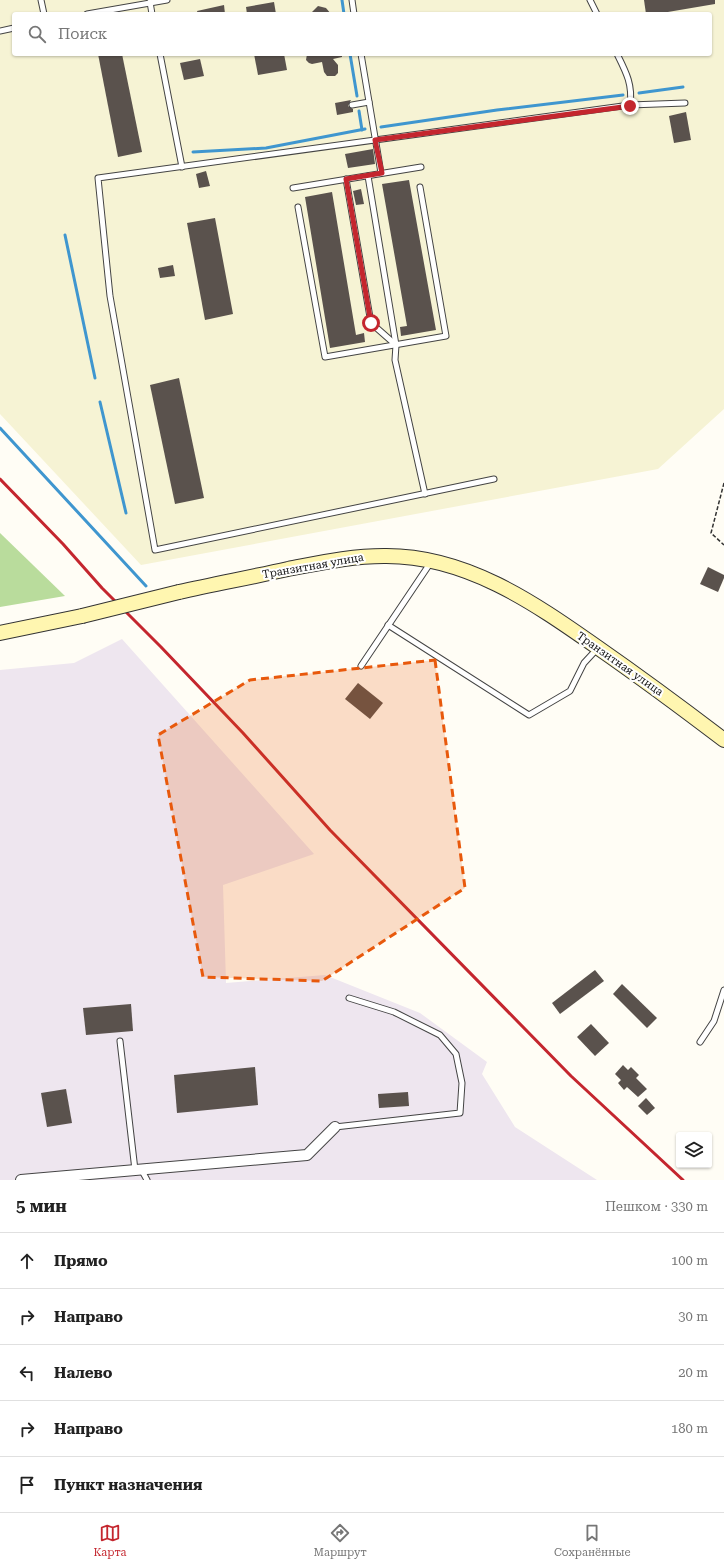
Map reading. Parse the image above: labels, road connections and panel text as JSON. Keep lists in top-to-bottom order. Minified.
{"streets":{"main road":["Транзитная улица"]},"page":{"search":"Поиск","heading":["5 мин","Пешком · 330 m"],"list":[["Прямо","100 m"],["Направо","30 m"],["Налево","20 m"],["Направо","180 m"],"Пункт назначения"],"nav":["Карта","Маршрут","Сохранённые"]}}
